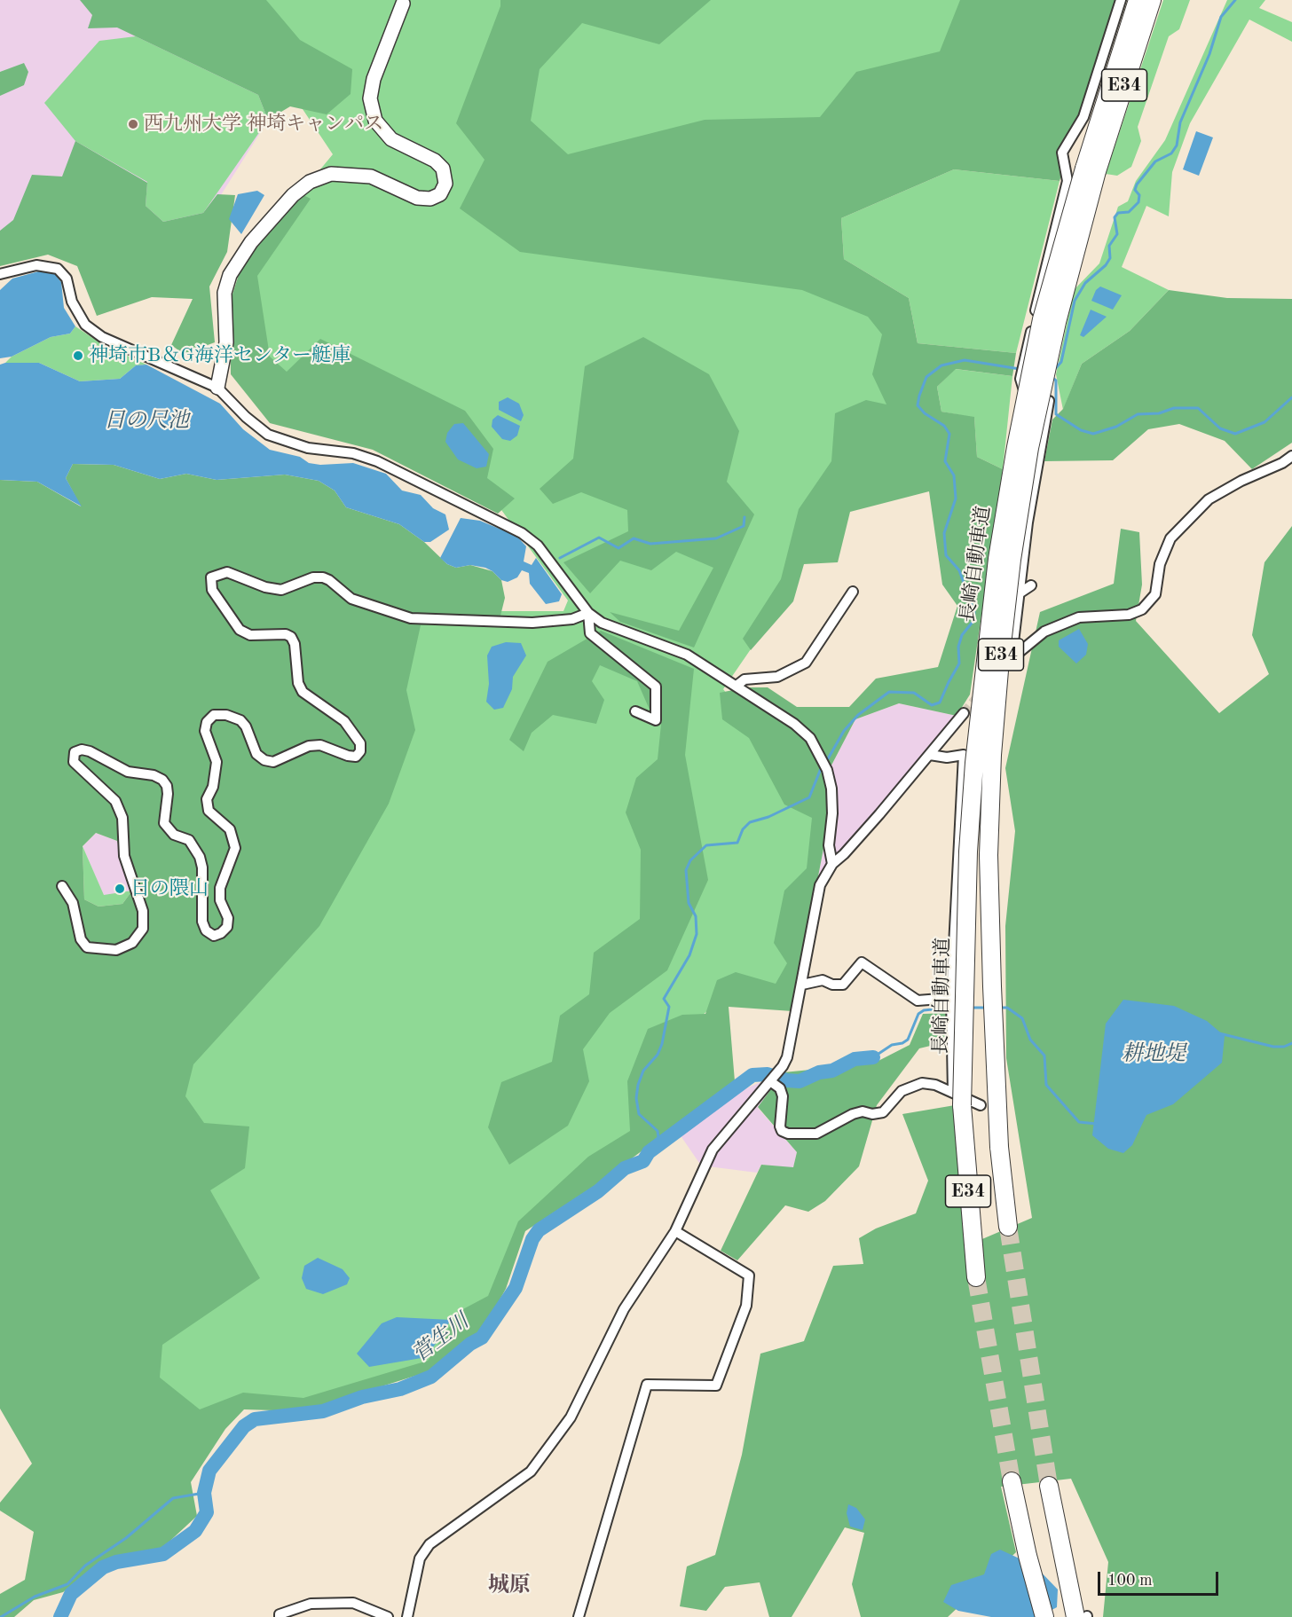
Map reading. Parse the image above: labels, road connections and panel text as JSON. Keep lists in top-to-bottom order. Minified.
{"streets":{"highway":["E34","長崎自動車道"]},"districts":["城原"],"water":["日の尺池","耕地堤","菅生川"],"places":["西九州大学 神埼キャンパス","神埼市B＆G海洋センター艇庫","日の隈山"],"scale_bar":"100 m"}
